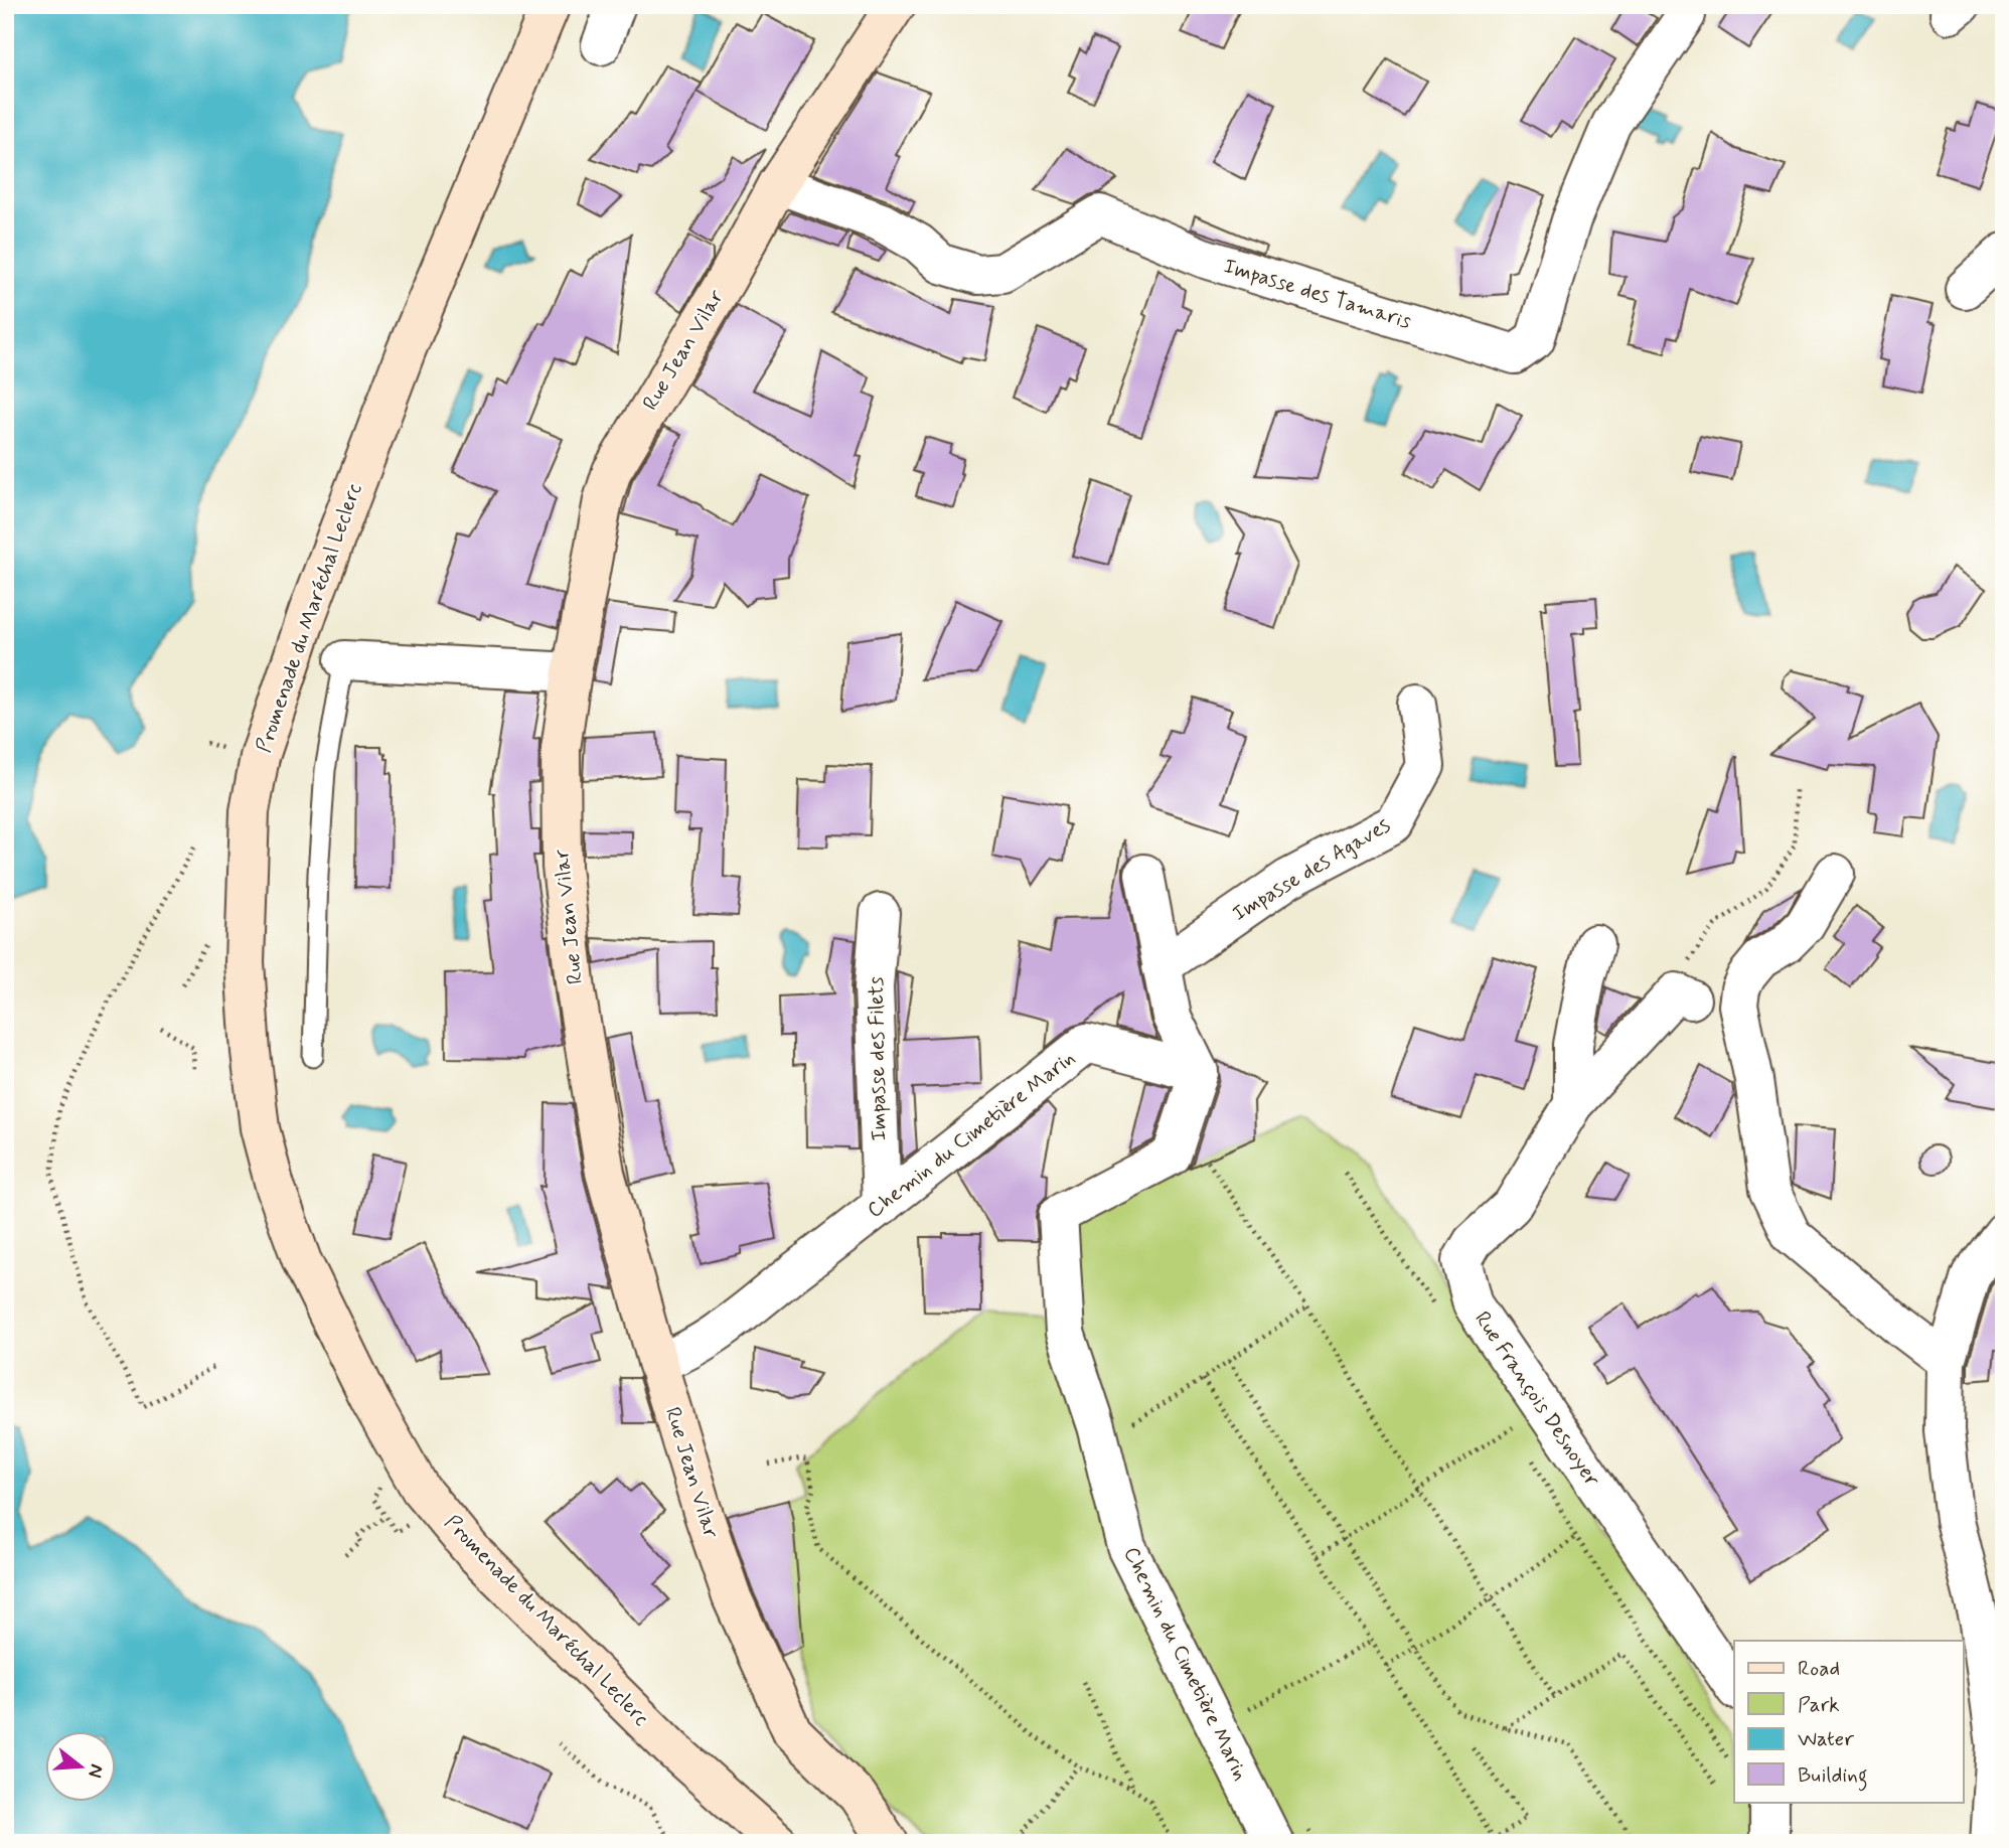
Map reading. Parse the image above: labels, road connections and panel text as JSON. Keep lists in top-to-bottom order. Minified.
{"streets":{"main road":["Rue Jean Vilar","Promenade du Maréchal Leclerc"],"street":["Impasse des Tamaris","Impasse des Agaves","Impasse des Filets","Chemin du Cimetière Marin","Rue François Desnoyer"]},"crossings":[["Impasse des Tamaris","Rue Jean Vilar"],["Rue Jean Vilar","Chemin du Cimetière Marin"],["Impasse des Filets","Chemin du Cimetière Marin"]],"legend":["Road","Park","Water","Building"],"north":"right"}
